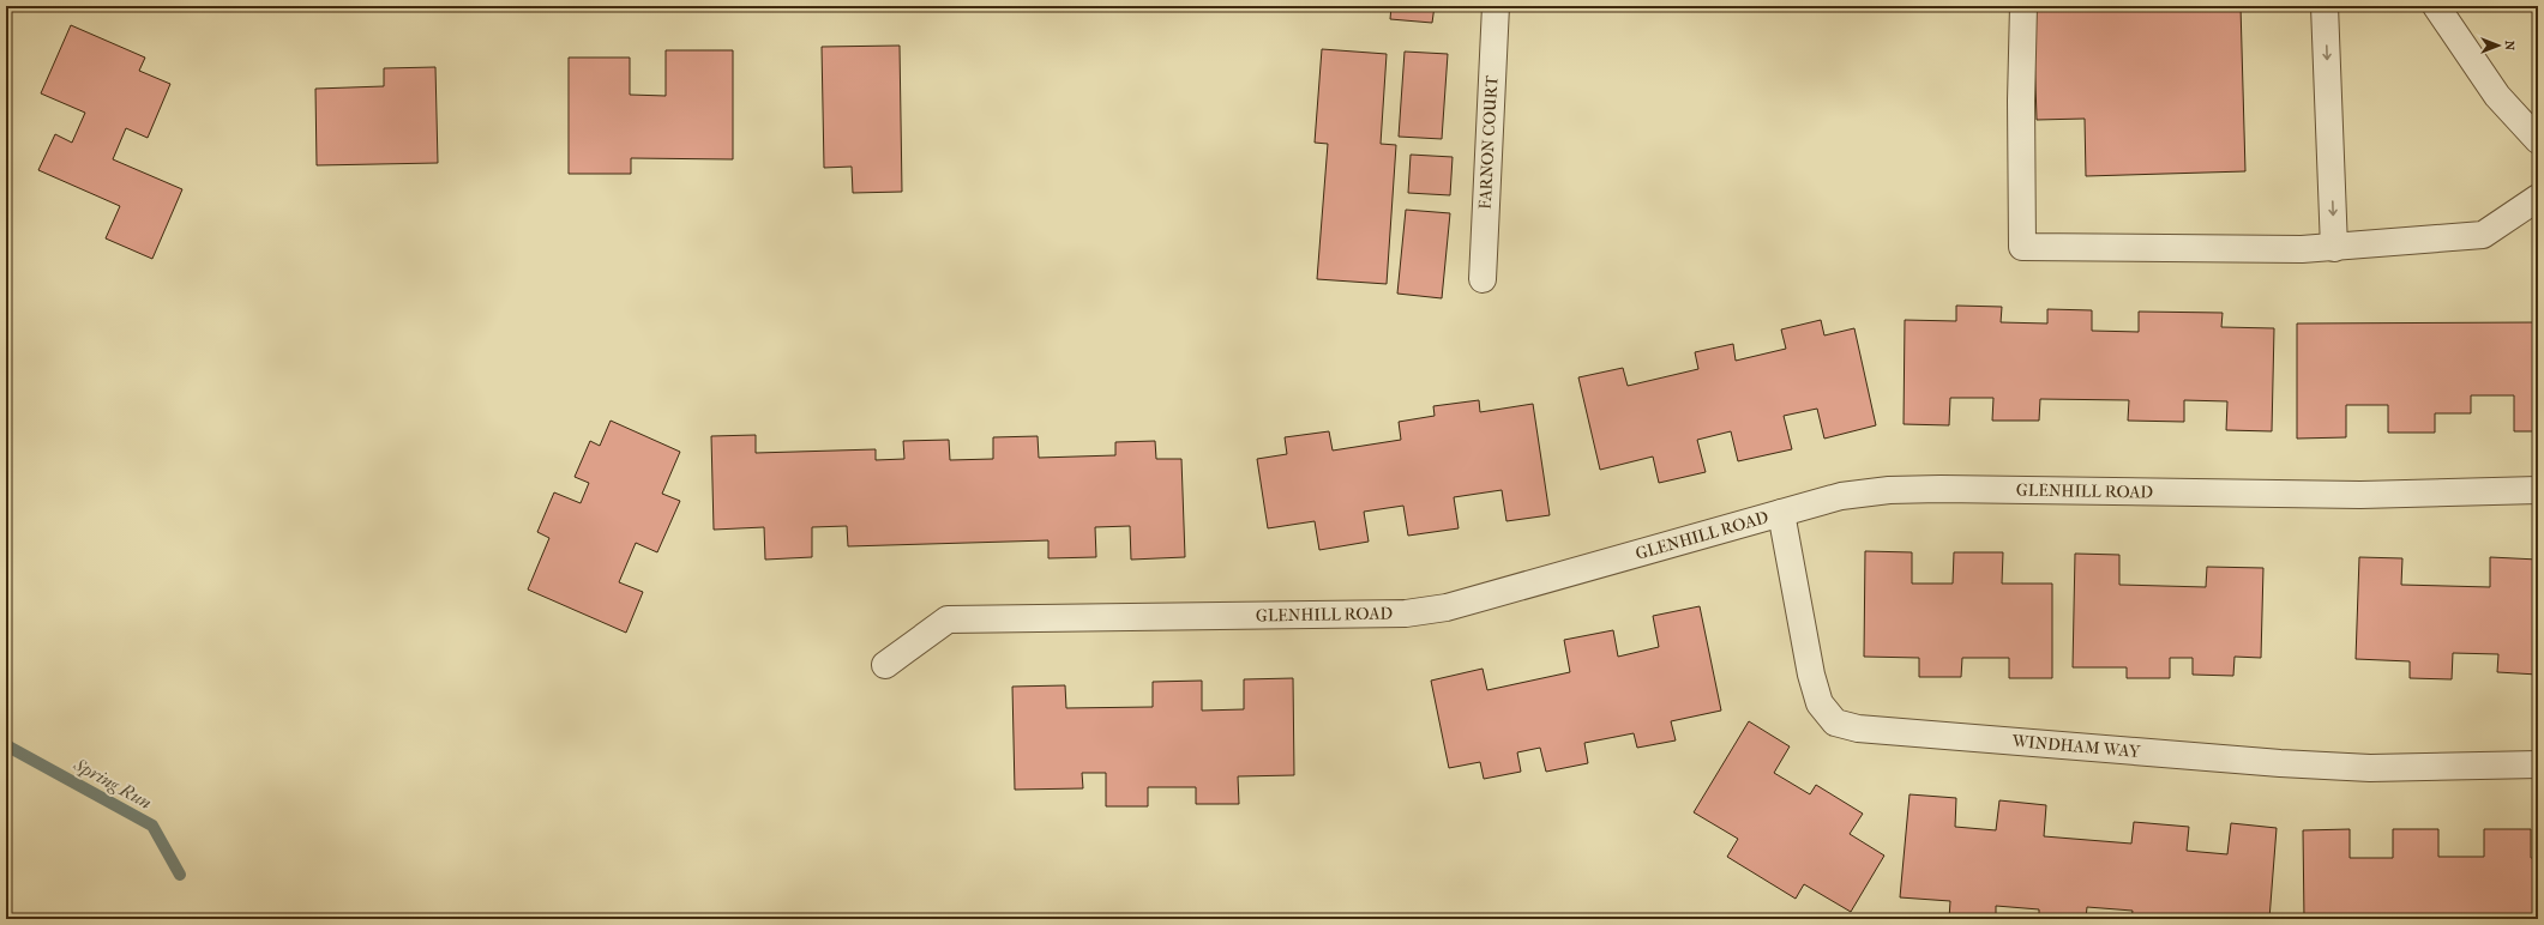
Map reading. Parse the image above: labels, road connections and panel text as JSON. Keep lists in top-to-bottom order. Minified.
{"streets":{"street":["FARNON COURT","GLENHILL ROAD","WINDHAM WAY"]},"crossings":[["GLENHILL ROAD","WINDHAM WAY"]],"water":["Spring Run"],"north":"right"}
